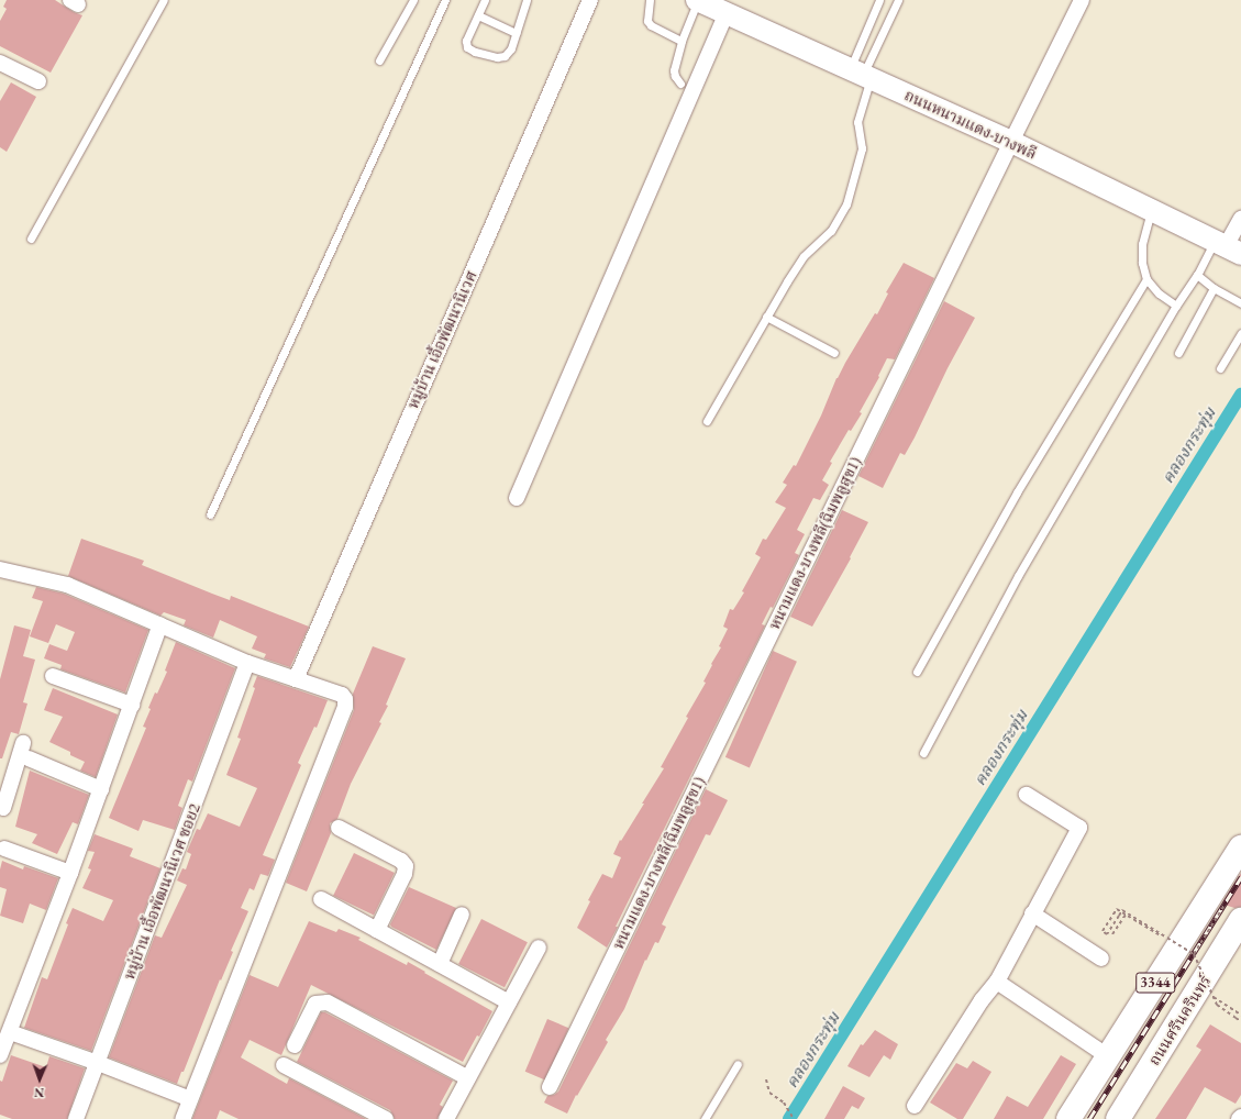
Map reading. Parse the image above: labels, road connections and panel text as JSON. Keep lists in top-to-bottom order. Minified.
{"streets":{"main road":["ถนนหนามแดง-บางพลี","3344","ถนนศรีนครินทร์"],"street":["หมู่บ้าน เอื้อพัฒนานิเวศ","หนามแดง-บางพลี(ฉิมพลูสุข1)","หมู่บ้าน เอื้อพัฒนานิเวศ ซอย2"]},"crossings":[["ถนนหนามแดง-บางพลี","หนามแดง-บางพลี(ฉิมพลูสุข1)"]],"water":["คลองกระทุ่ม"],"north":"bottom"}
